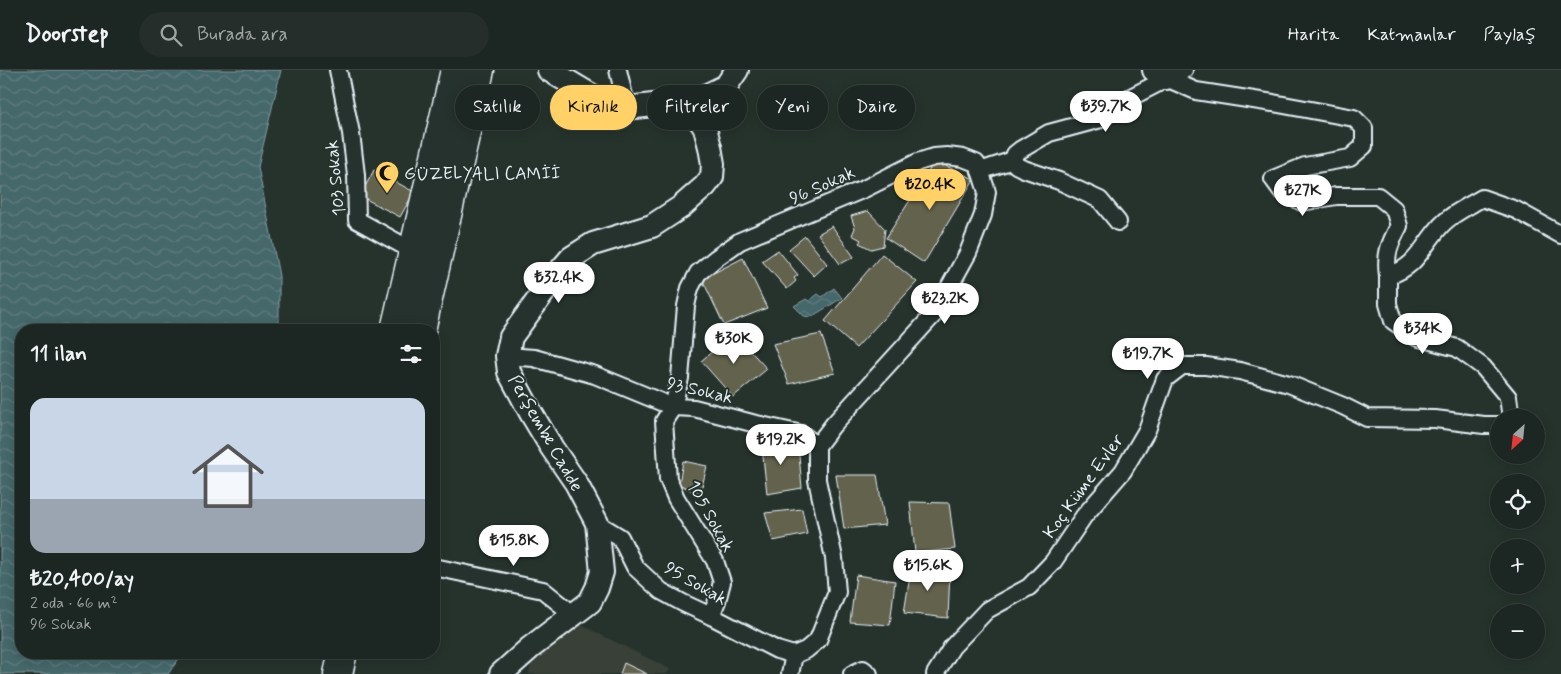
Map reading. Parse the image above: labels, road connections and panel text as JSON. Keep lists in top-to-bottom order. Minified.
{"streets":{"main road":["Perşembe Cadde"],"street":["103 Sokak","96 Sokak","93 Sokak","Koç Küme Evler","105 Sokak","95 Sokak"]},"crossings":[["96 Sokak","93 Sokak"],["96 Sokak","105 Sokak"],["93 Sokak","Perşembe Cadde"],["93 Sokak","105 Sokak"],["Perşembe Cadde","95 Sokak"],["105 Sokak","95 Sokak"]],"places":{"mosque":["GÜZELYALI CAMİİ"]},"north":"bottom left","page":{"header":"Doorstep","search":"Burada ara","nav":["Harita","Katmanlar","Paylaş"],"chip":["Satılık","Kiralık","Filtreler","Yeni","Daire"],"price":["₺39.7K","₺20.4K","₺27K","₺32.4K","₺23.2K","₺34K","₺30K","₺19.7K","₺19.2K","₺15.8K","₺15.6K"],"heading":"11 ilan","list":[{"name":"₺20,400/ay","note":"2 oda · 66 m² · 96 Sokak"}],"map_buttons":["+","−"]}}
